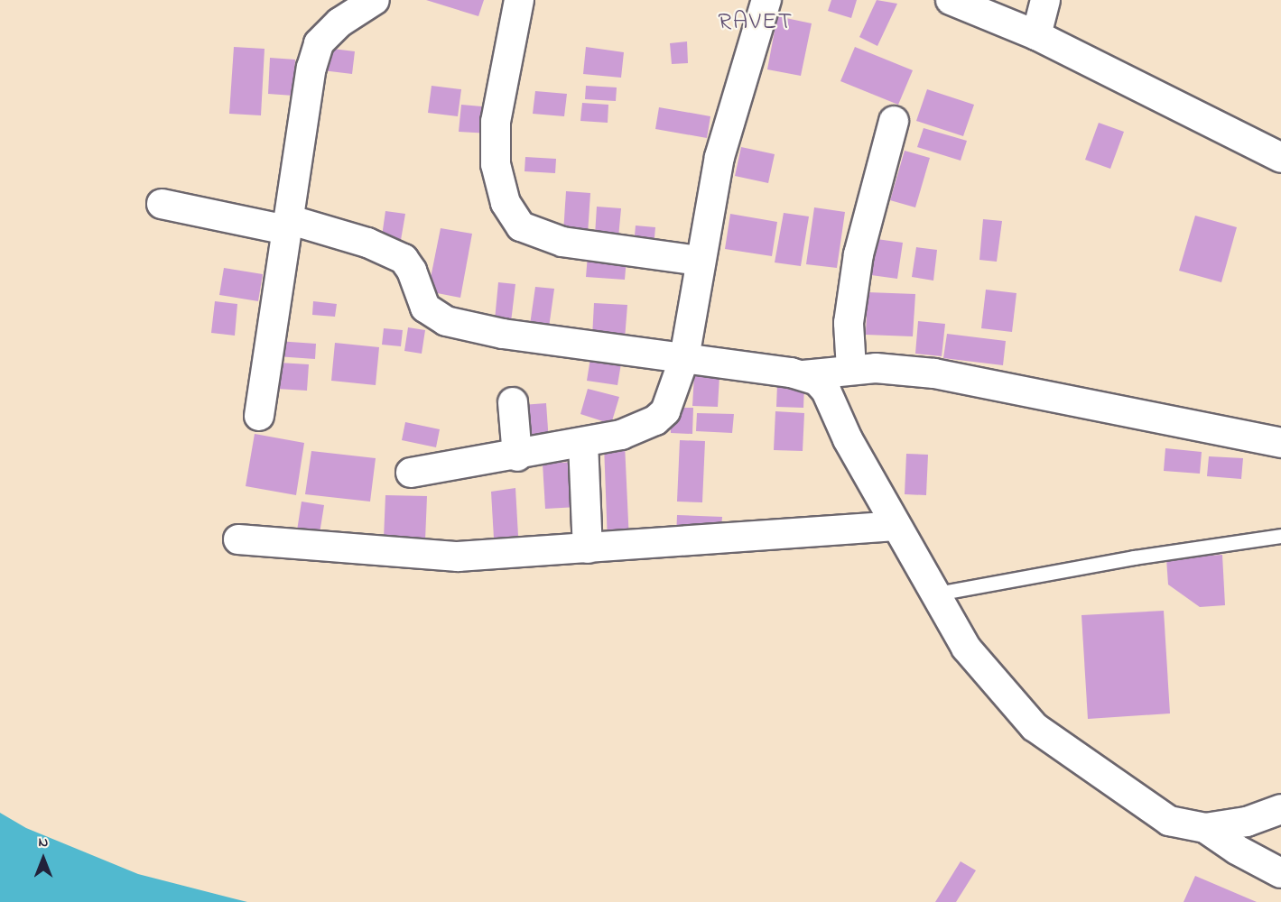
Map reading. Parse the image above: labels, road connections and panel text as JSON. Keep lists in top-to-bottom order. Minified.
{"districts":["RAVET"],"north":"top"}
